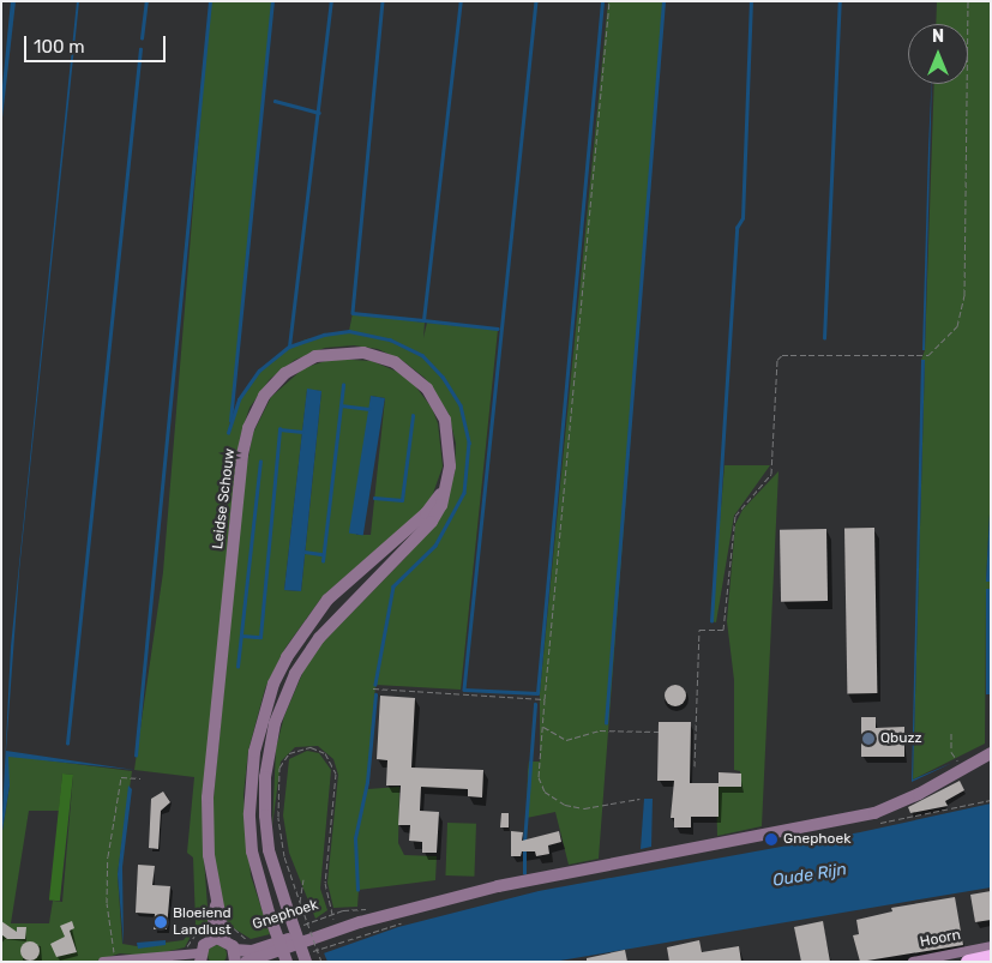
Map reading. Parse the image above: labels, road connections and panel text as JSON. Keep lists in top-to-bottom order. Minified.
{"streets":{"street":["Leidse Schouw","Gnephoek","Hoorn"]},"crossings":[["Leidse Schouw","Gnephoek"]],"water":["Oude Rijn"],"places":["Qbuzz","Gnephoek","Bloeiend Landlust"],"scale_bar":"100 m","north":"top"}
